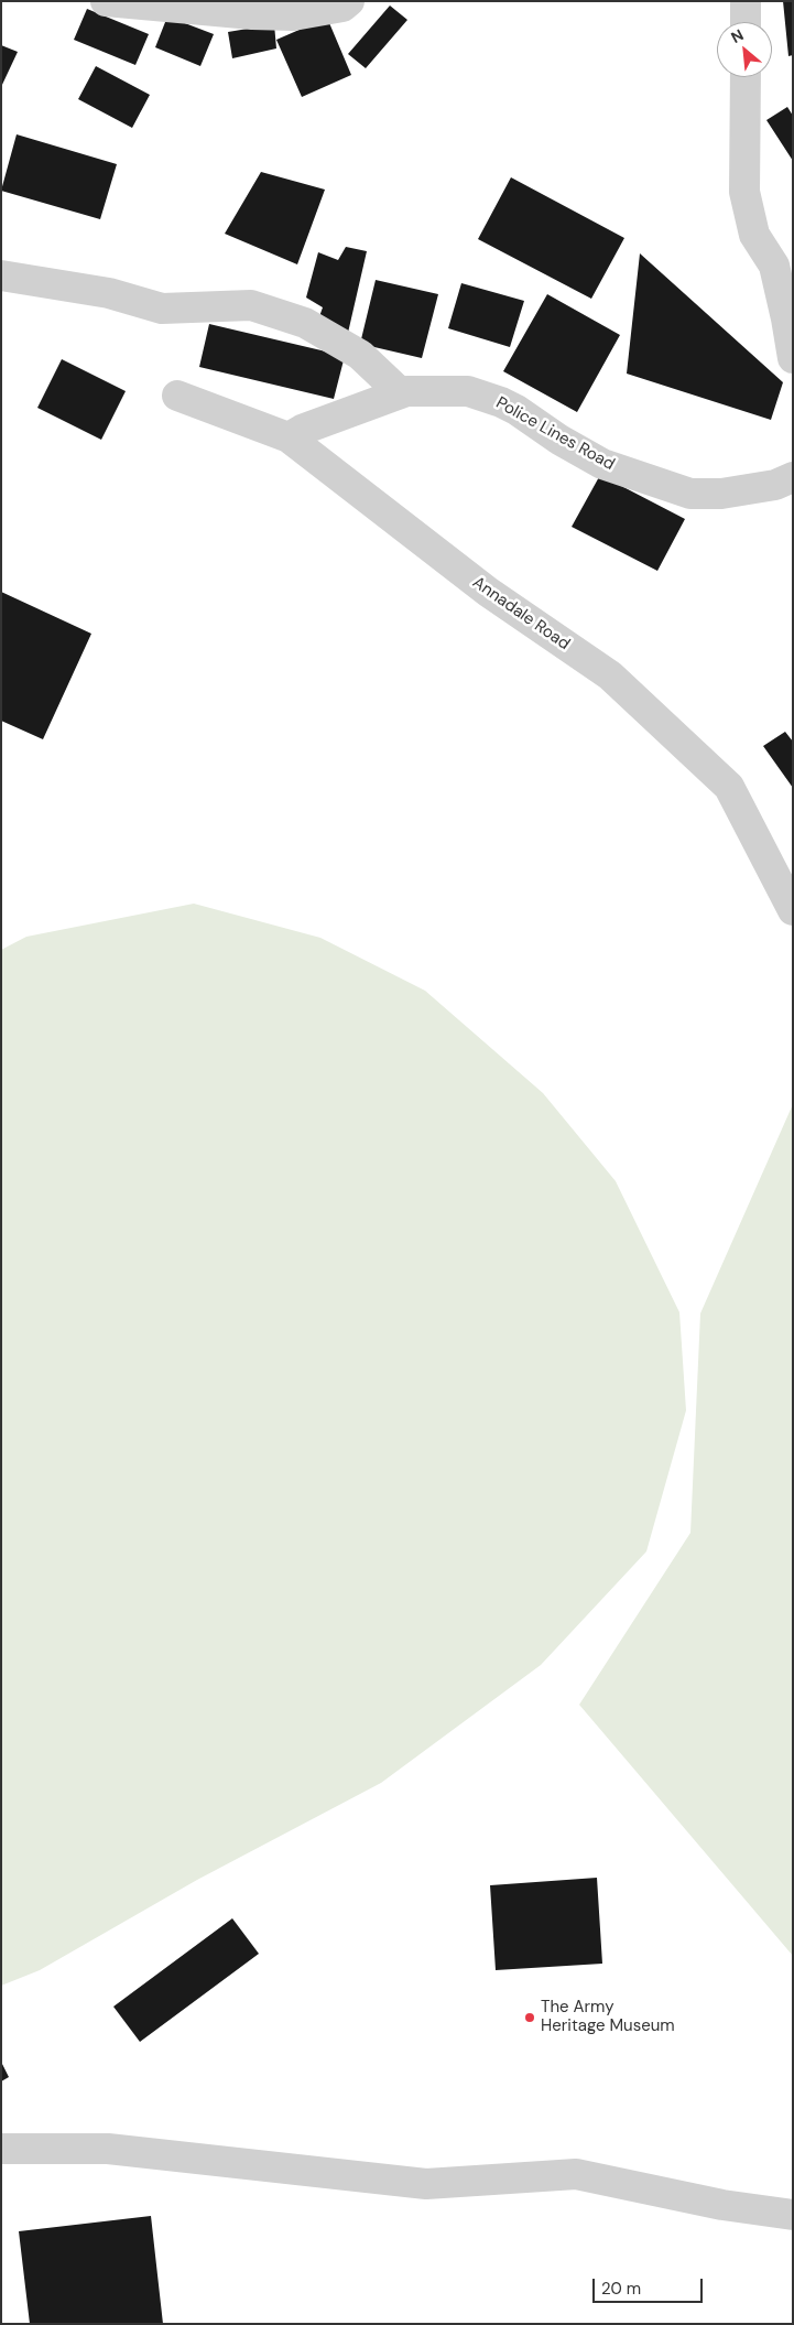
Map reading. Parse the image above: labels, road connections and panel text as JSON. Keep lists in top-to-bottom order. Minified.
{"streets":{"street":["Police Lines Road","Annadale Road"]},"crossings":[["Police Lines Road","Annadale Road"]],"places":["The Army Heritage Museum"],"scale_bar":"20 m","north":"top left"}
